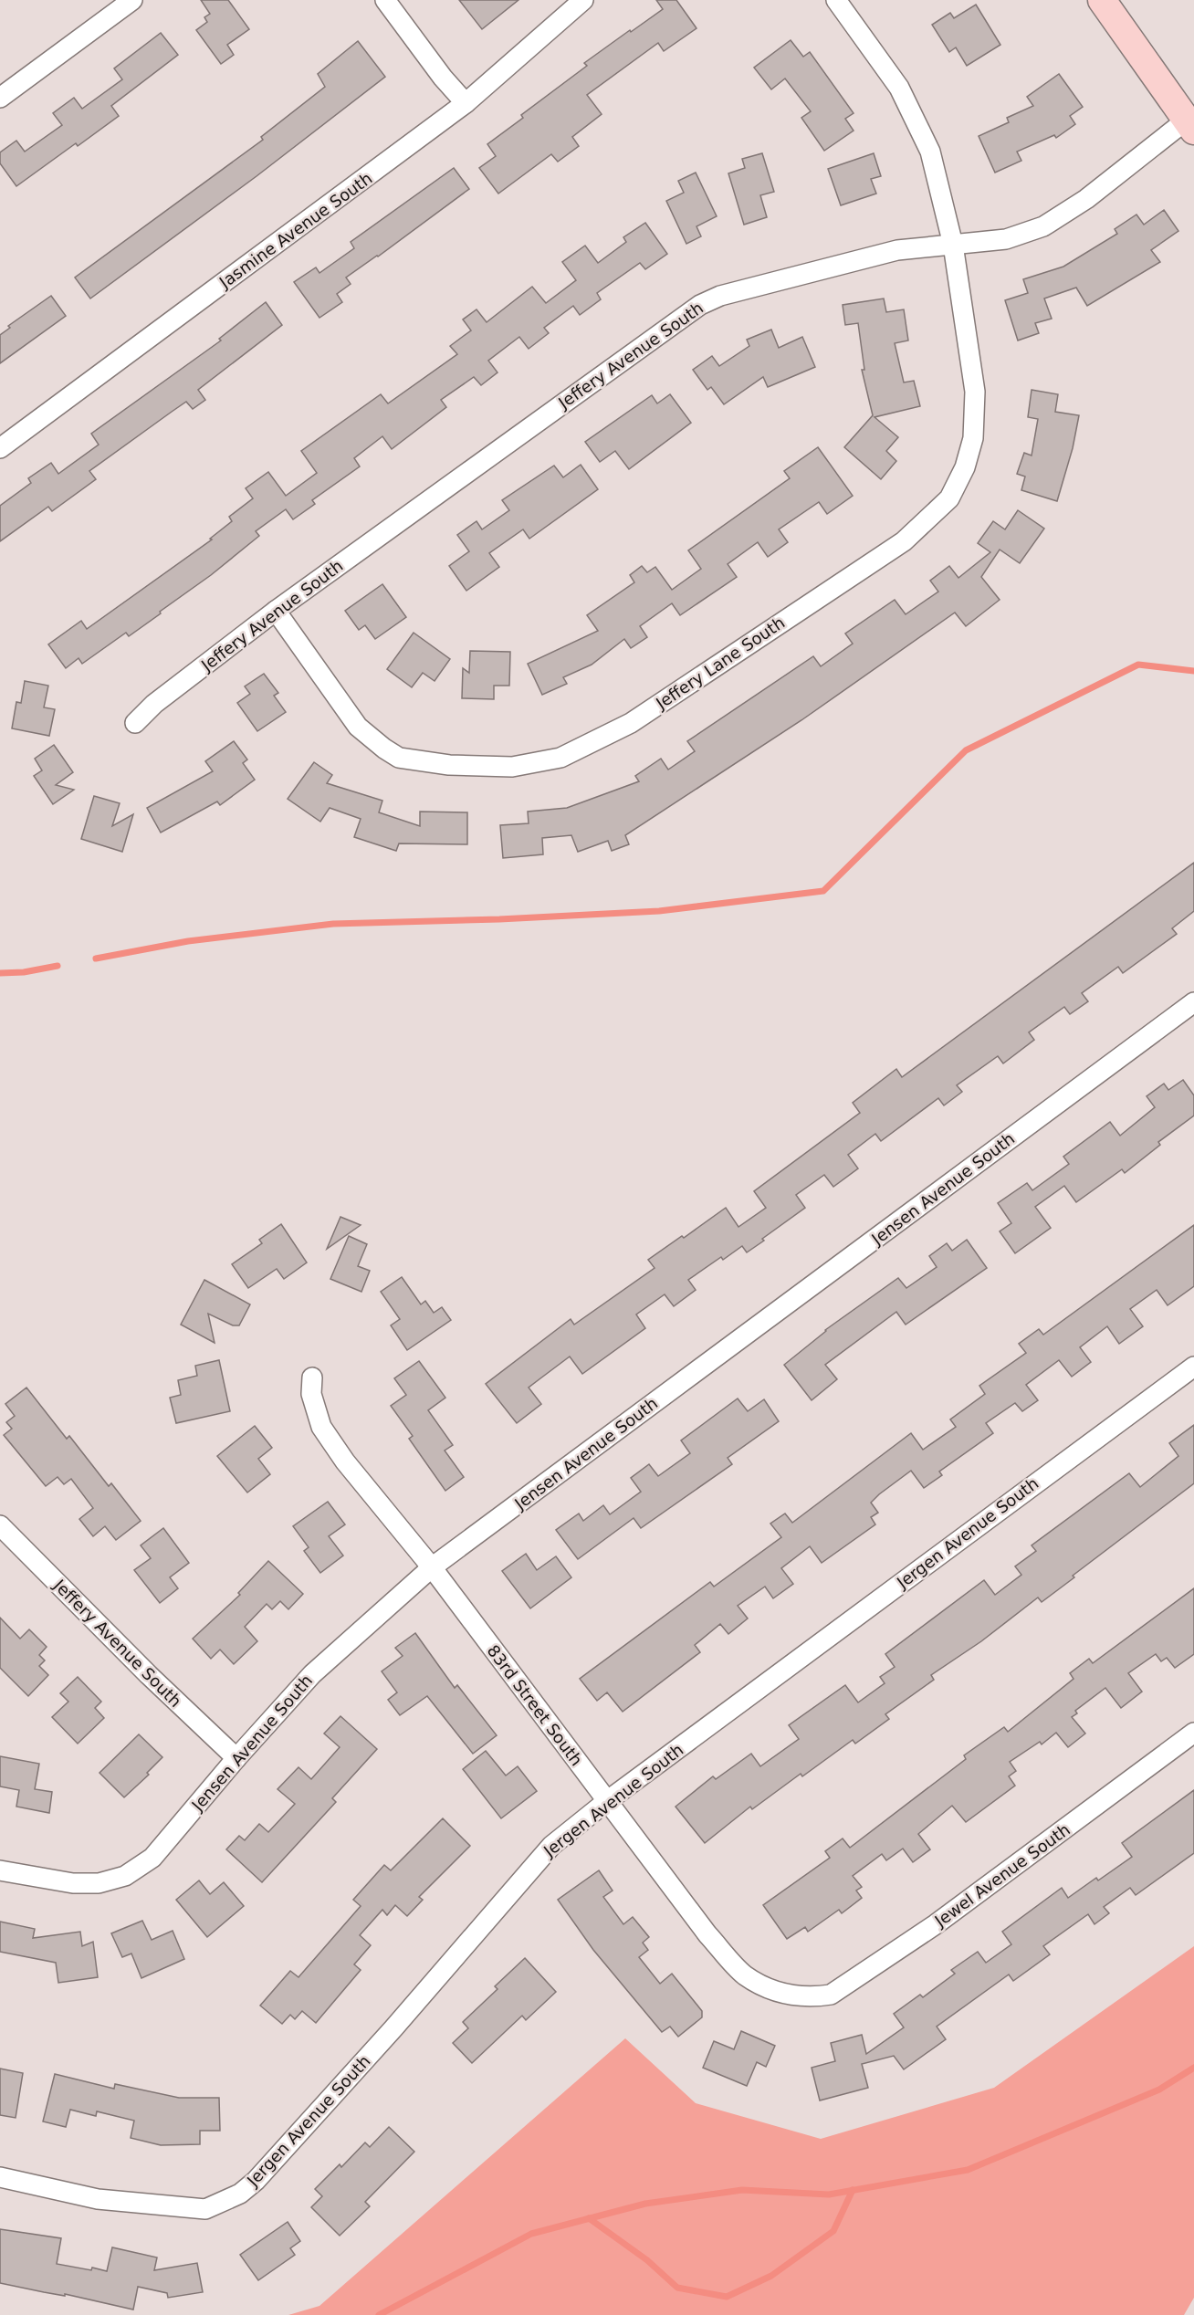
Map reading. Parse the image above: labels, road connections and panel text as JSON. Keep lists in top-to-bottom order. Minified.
{"streets":{"street":["Jasmine Avenue South","Jeffery Avenue South","Jeffery Lane South","Jensen Avenue South","Jergen Avenue South","83rd Street South","Jewel Avenue South"]},"crossings":[["Jeffery Avenue South","Jeffery Lane South"],["Jeffery Avenue South","Jensen Avenue South"],["Jensen Avenue South","83rd Street South"],["Jergen Avenue South","83rd Street South"],["83rd Street South","Jewel Avenue South"]]}
